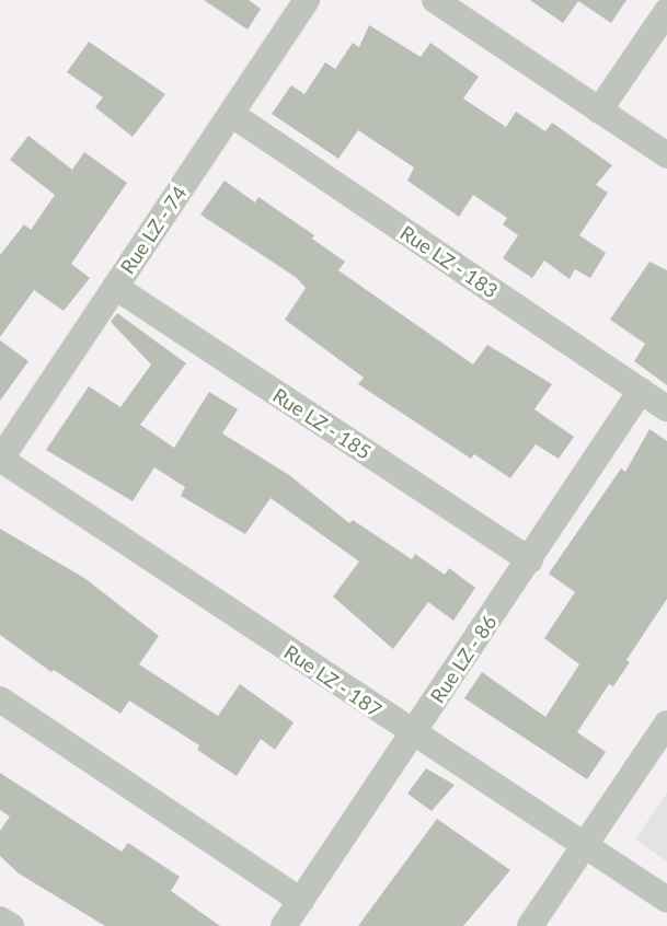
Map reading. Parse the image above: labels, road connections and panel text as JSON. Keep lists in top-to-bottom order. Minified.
{"streets":{"street":["Rue LZ - 74","Rue LZ - 183","Rue LZ - 185","Rue LZ - 86","Rue LZ - 187"]},"crossings":[["Rue LZ - 74","Rue LZ - 183"],["Rue LZ - 74","Rue LZ - 185"],["Rue LZ - 74","Rue LZ - 187"],["Rue LZ - 183","Rue LZ - 86"],["Rue LZ - 185","Rue LZ - 86"],["Rue LZ - 86","Rue LZ - 187"]]}
